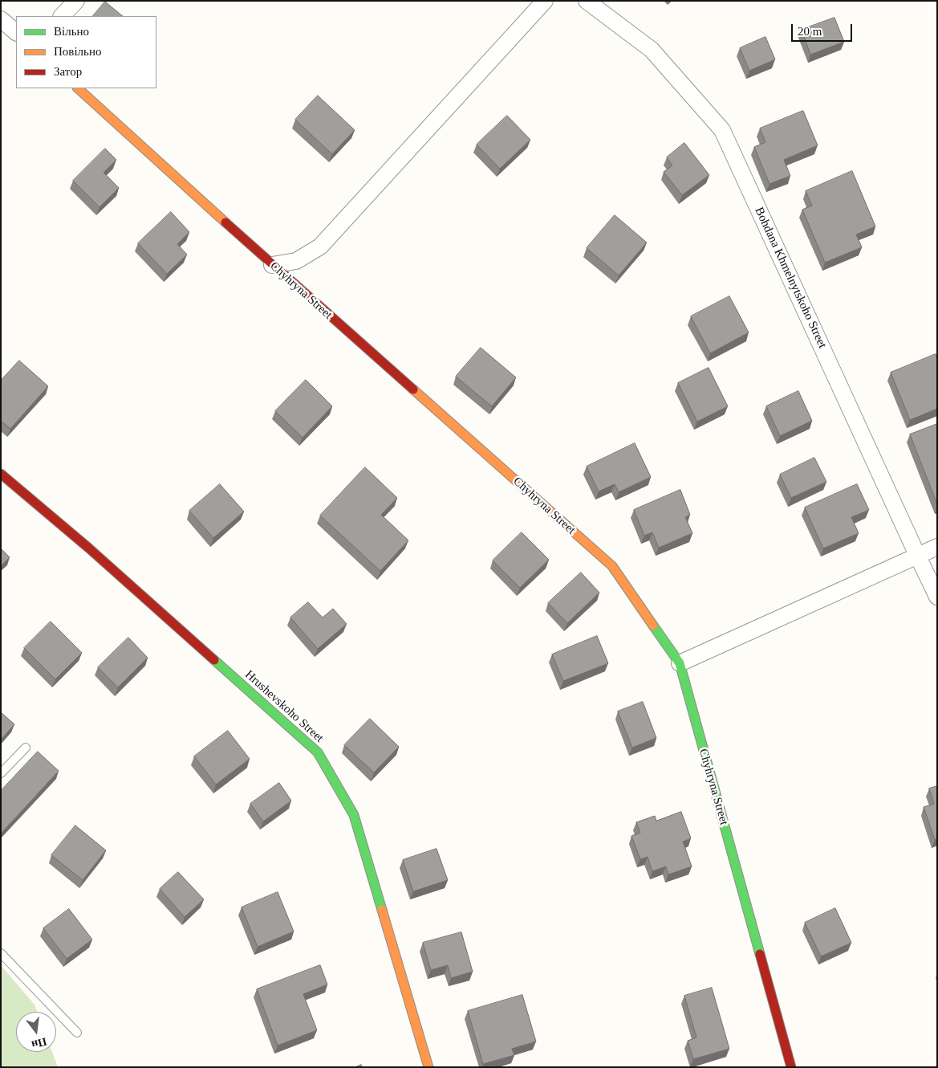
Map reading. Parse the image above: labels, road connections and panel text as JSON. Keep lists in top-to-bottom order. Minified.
{"streets":{"street":["Bohdana Khmelnytskoho Street","Chyhryna Street","Hrushevskoho Street"]},"legend":["Вільно","Повільно","Затор"],"scale_bar":"20 m","north":"bottom"}
